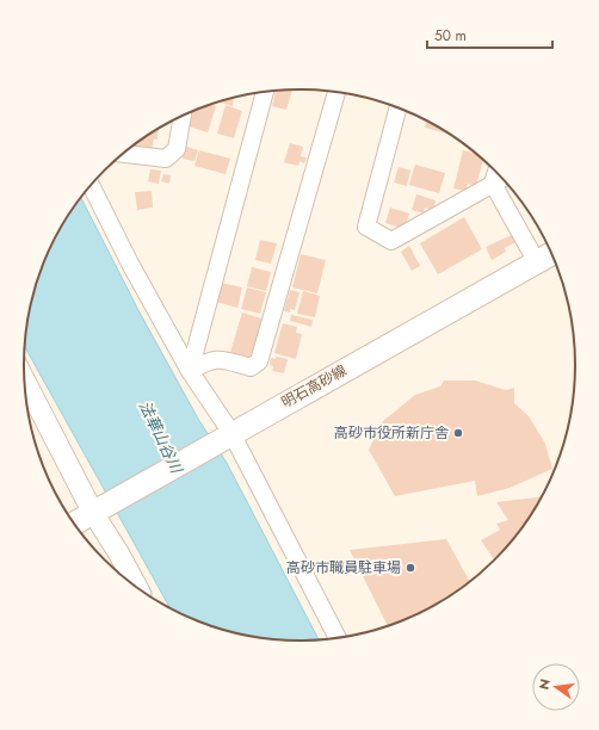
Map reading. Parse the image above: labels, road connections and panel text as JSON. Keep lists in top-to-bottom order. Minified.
{"streets":{"main road":["明石高砂線"]},"water":["法華山谷川"],"places":["高砂市役所新庁舎","高砂市職員駐車場"],"scale_bar":"50 m","north":"left"}
